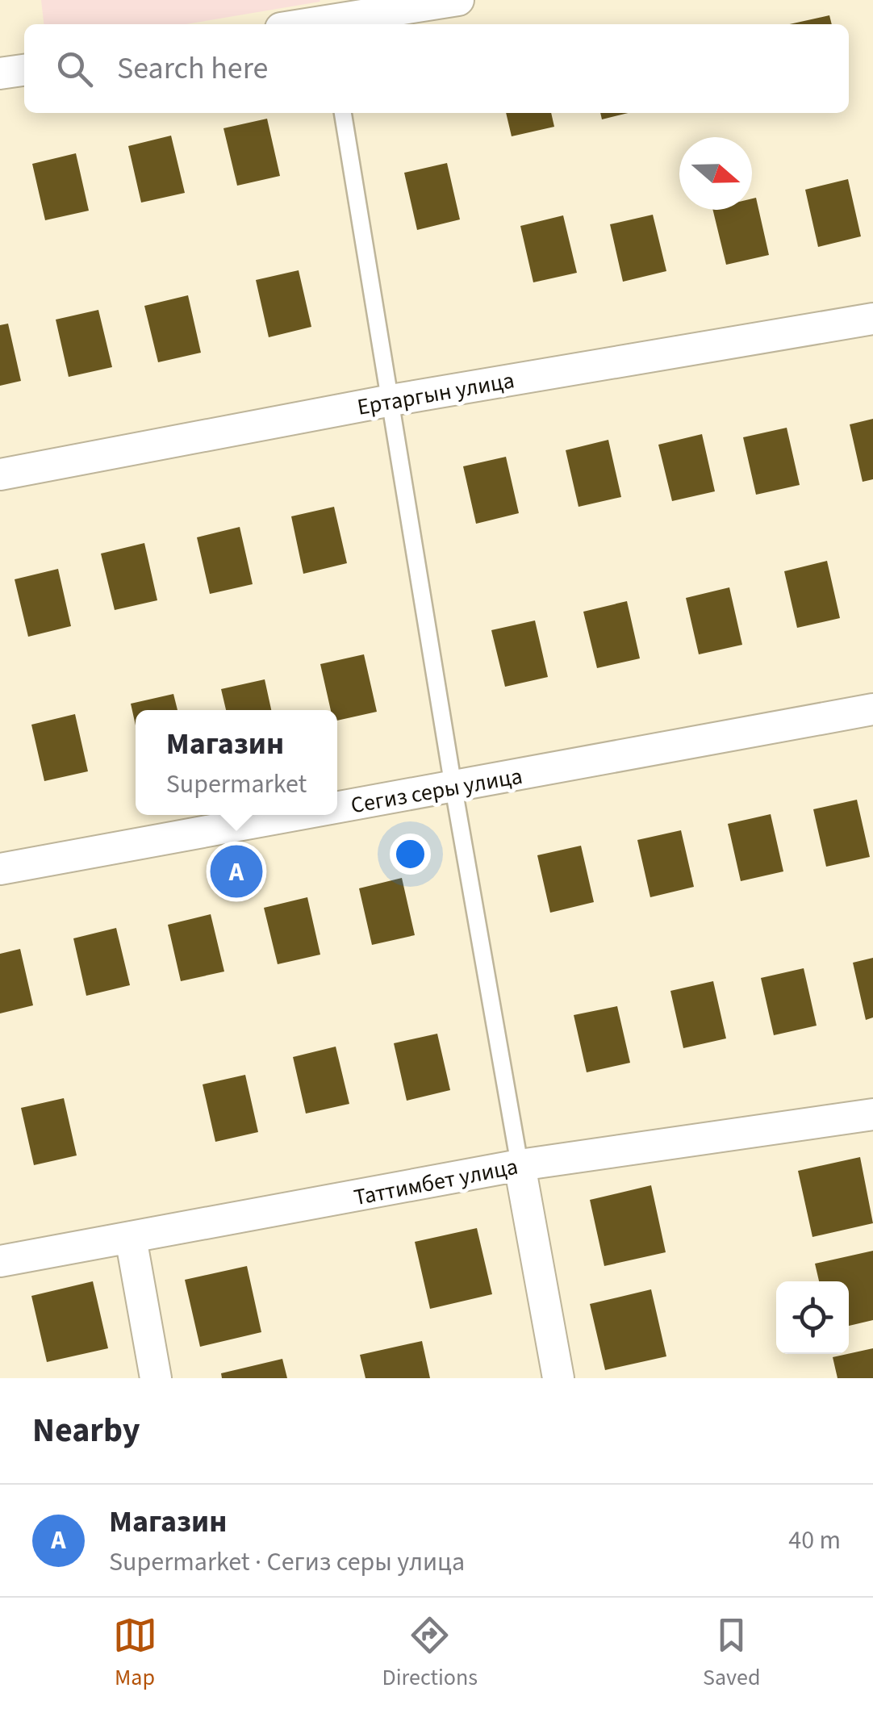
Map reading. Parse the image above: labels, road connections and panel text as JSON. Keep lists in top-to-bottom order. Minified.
{"streets":{"street":["Ертаргын улица","Сегиз серы улица","Таттимбет улица"]},"north":"right","page":{"search":"Search here","popup":["Магазин","Supermarket"],"pins":"A","heading":"Nearby","list":[{"mark":"A","name":"Магазин","note":"Supermarket · Сегиз серы улица","value":"40 m"}],"nav":["Map","Directions","Saved"]}}
